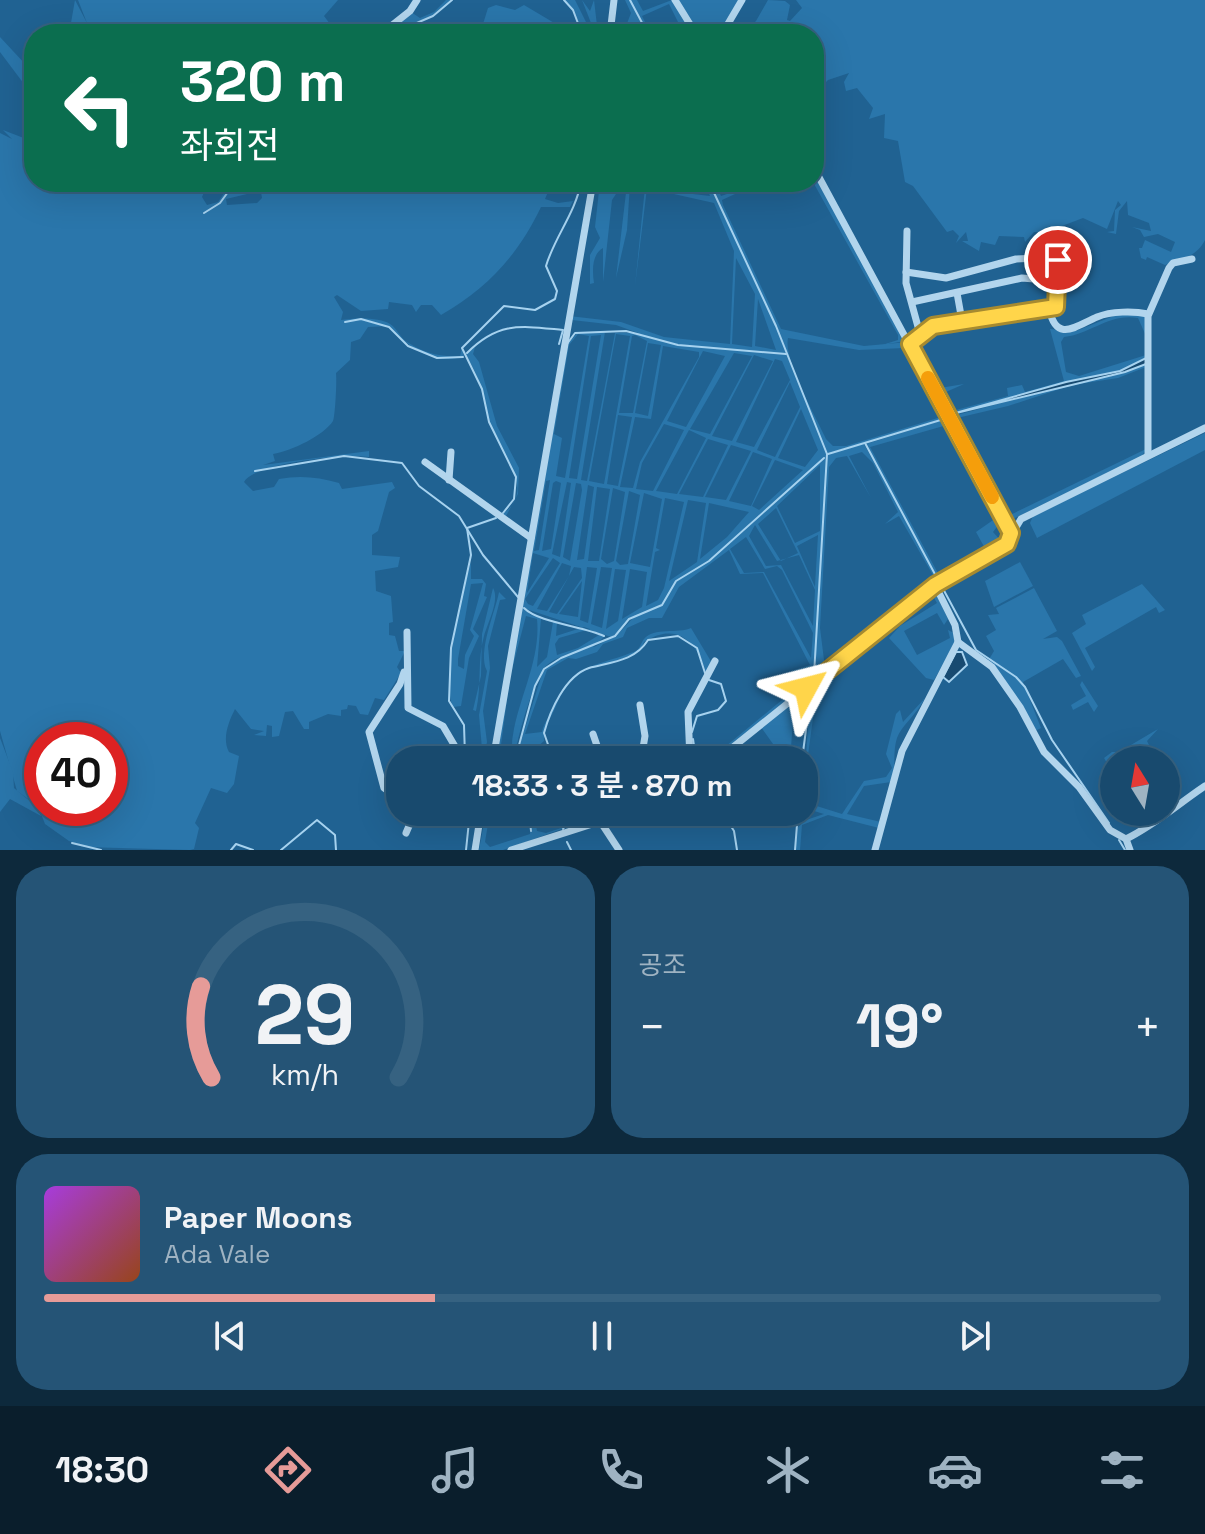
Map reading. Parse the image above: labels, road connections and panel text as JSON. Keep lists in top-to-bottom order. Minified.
{"north":"top","page":{"turn":["320 m","좌회전"],"limit":"40","trip":"18:33 · 3 분 · 870 m","tile":"공조","heat":["−","19°","+"],"song":["Paper Moons","Ada Vale"],"tabs":"18:30","gauge":["29","km/h"]}}
